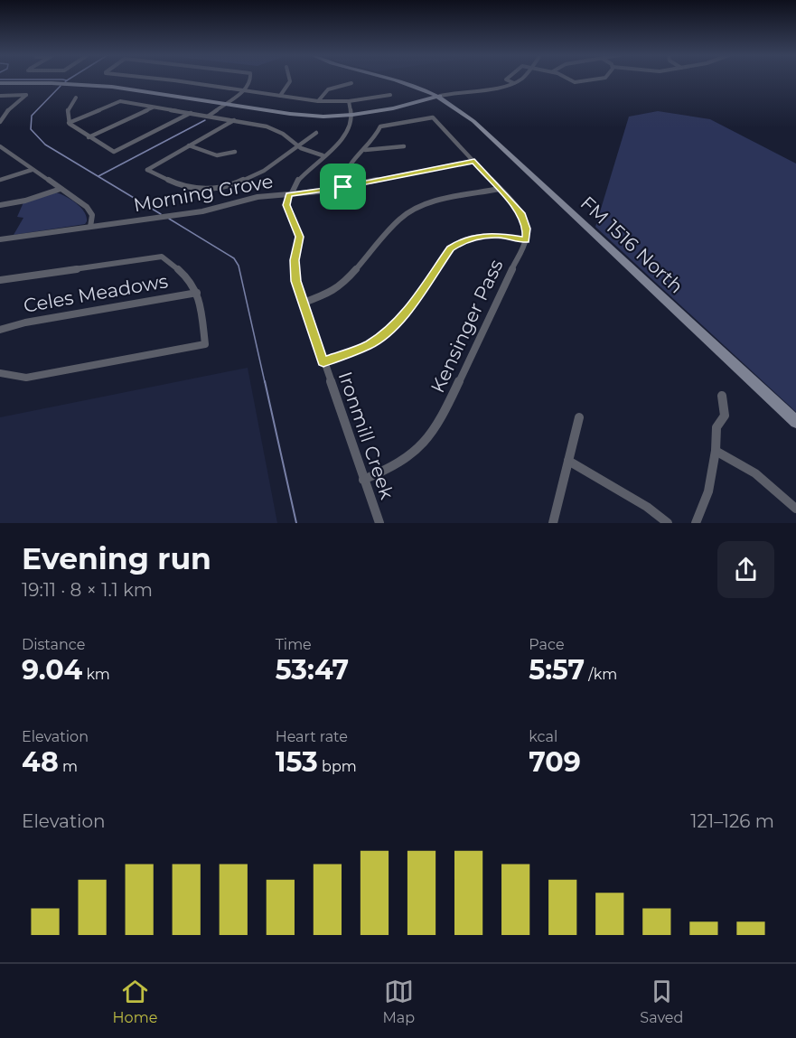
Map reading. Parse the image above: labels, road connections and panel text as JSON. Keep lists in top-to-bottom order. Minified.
{"streets":{"main road":["FM 1516 North"],"street":["Morning Grove","Celes Meadows","Kensinger Pass","Ironmill Creek"]},"crossings":[["Morning Grove","Ironmill Creek"],["Kensinger Pass","Ironmill Creek"]],"page":{"heading":["Evening run","19:11 · 8 × 1.1 km"],"stats":[["Distance","9.04 km"],["Time","53:47"],["Pace","5:57 /km"],["Elevation","48 m"],["Heart rate","153 bpm"],["kcal","709"]],"chart":["Elevation","121–126 m"],"tabs":["Home","Map","Saved"]}}
